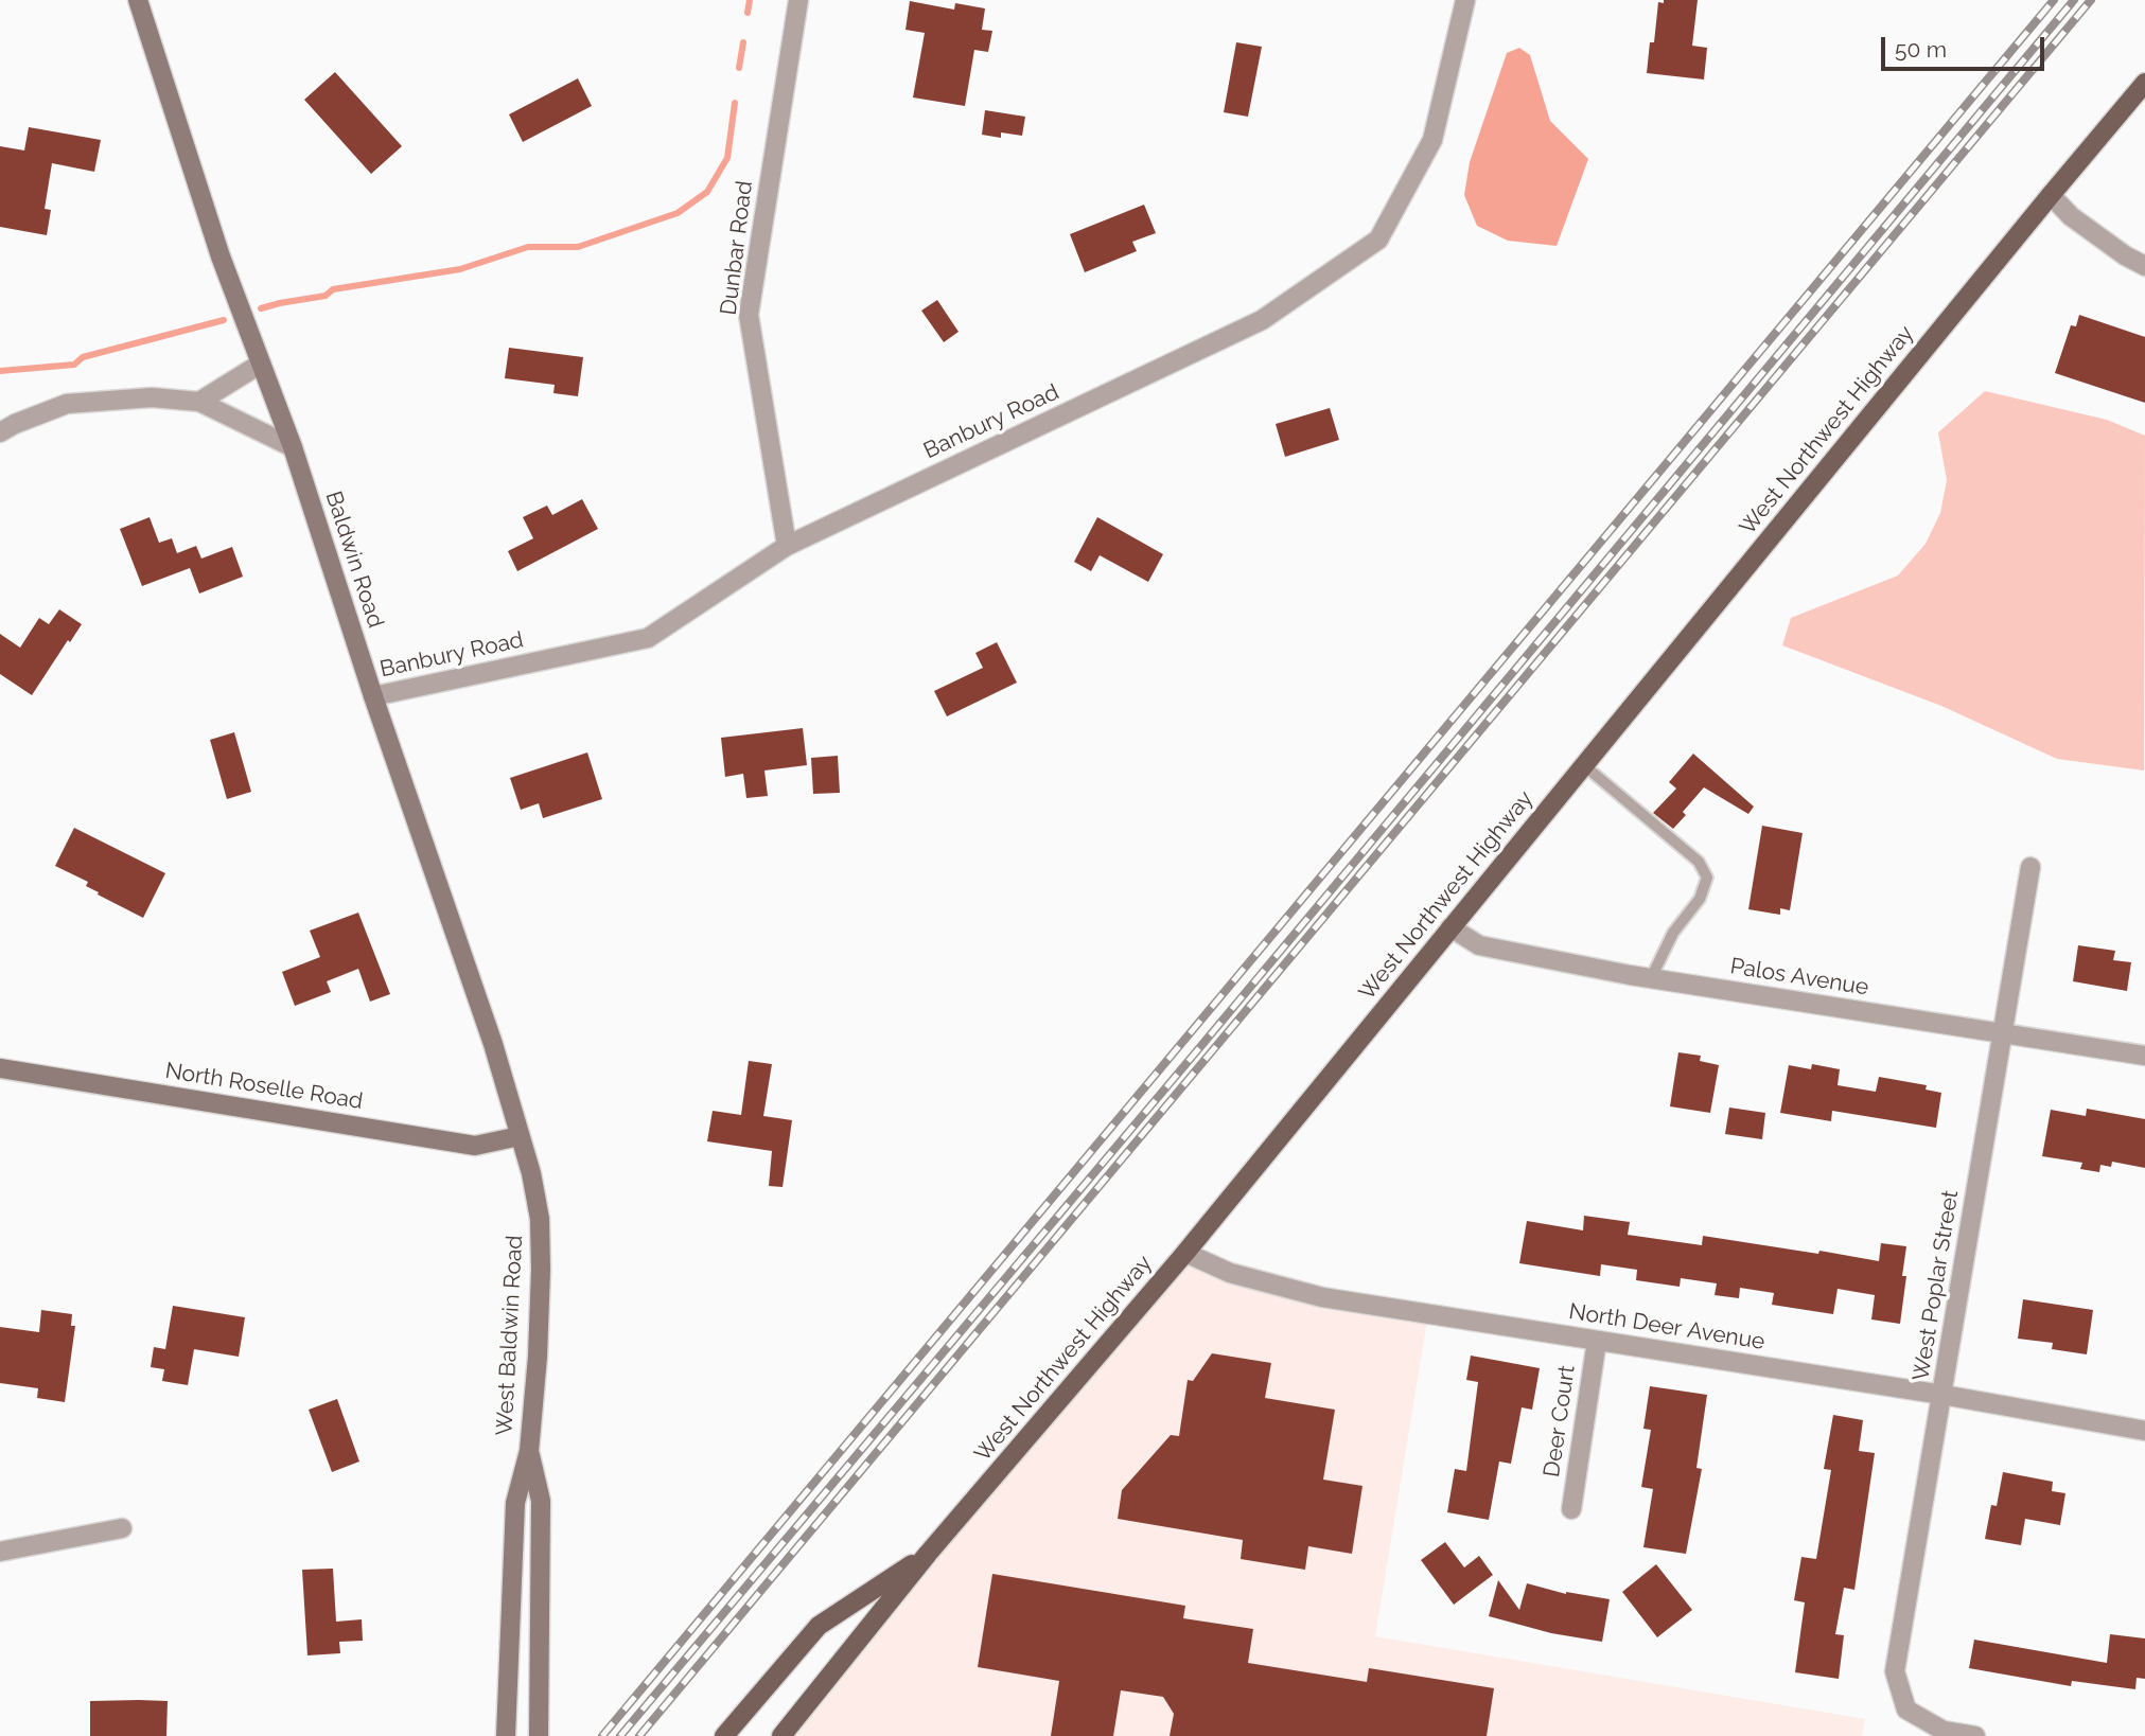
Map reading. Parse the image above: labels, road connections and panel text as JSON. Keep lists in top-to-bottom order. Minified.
{"streets":{"main road":["West Northwest Highway","Baldwin Road","North Roselle Road","West Baldwin Road"],"street":["Dunbar Road","Banbury Road","Palos Avenue","West Poplar Street","North Deer Avenue","Deer Court"]},"crossings":[["Dunbar Road","Banbury Road"],["Banbury Road","Baldwin Road"],["West Northwest Highway","Palos Avenue"],["West Northwest Highway","North Deer Avenue"],["Baldwin Road","North Roselle Road"],["Baldwin Road","West Baldwin Road"],["Palos Avenue","West Poplar Street"],["North Roselle Road","West Baldwin Road"],["West Poplar Street","North Deer Avenue"],["North Deer Avenue","Deer Court"]],"scale_bar":"50 m"}
